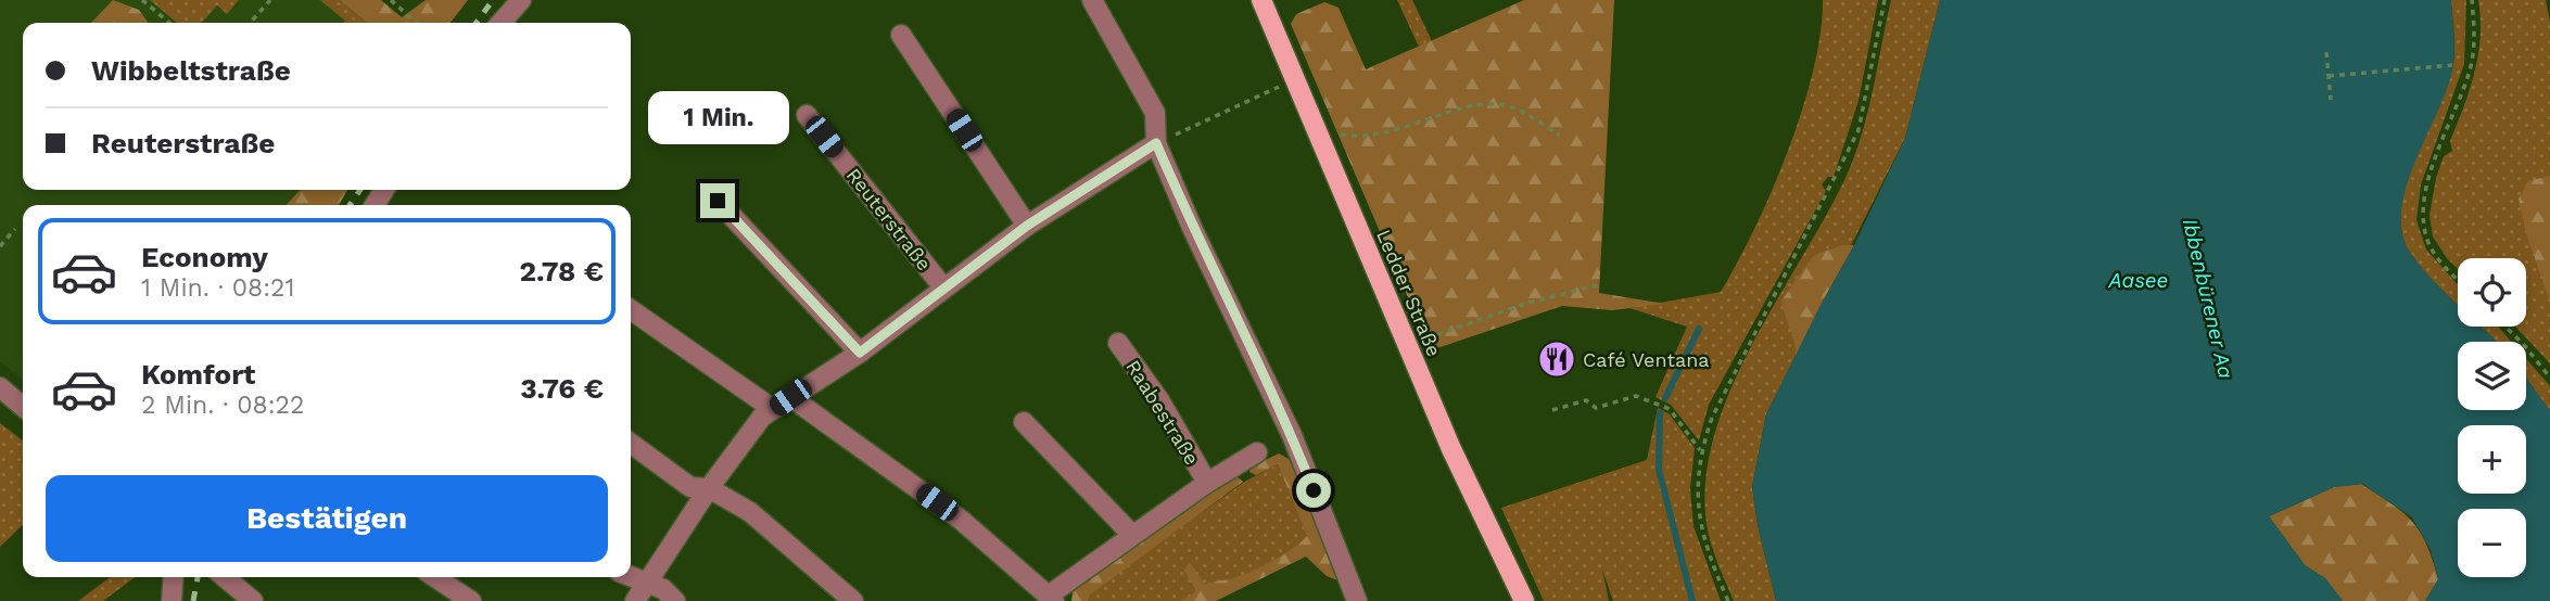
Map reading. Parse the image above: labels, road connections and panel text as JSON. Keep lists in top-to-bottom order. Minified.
{"streets":{"main road":["Ledder Straße"],"street":["Reuterstraße","Raabestraße"]},"crossings":[["Reuterstraße","Raabestraße"]],"water":["Aasee","Ibbenbürener Aa"],"places":{"restaurant":["Café Ventana"]},"page":{"banner":["Wibbeltstraße","Reuterstraße"],"bubble":"1 Min.","list":[{"name":"Economy","note":"1 Min. · 08:21","value":"2.78 €"},{"name":"Komfort","note":"2 Min. · 08:22","value":"3.76 €"}],"map_buttons":["+","−"],"buttons":"Bestätigen"}}
